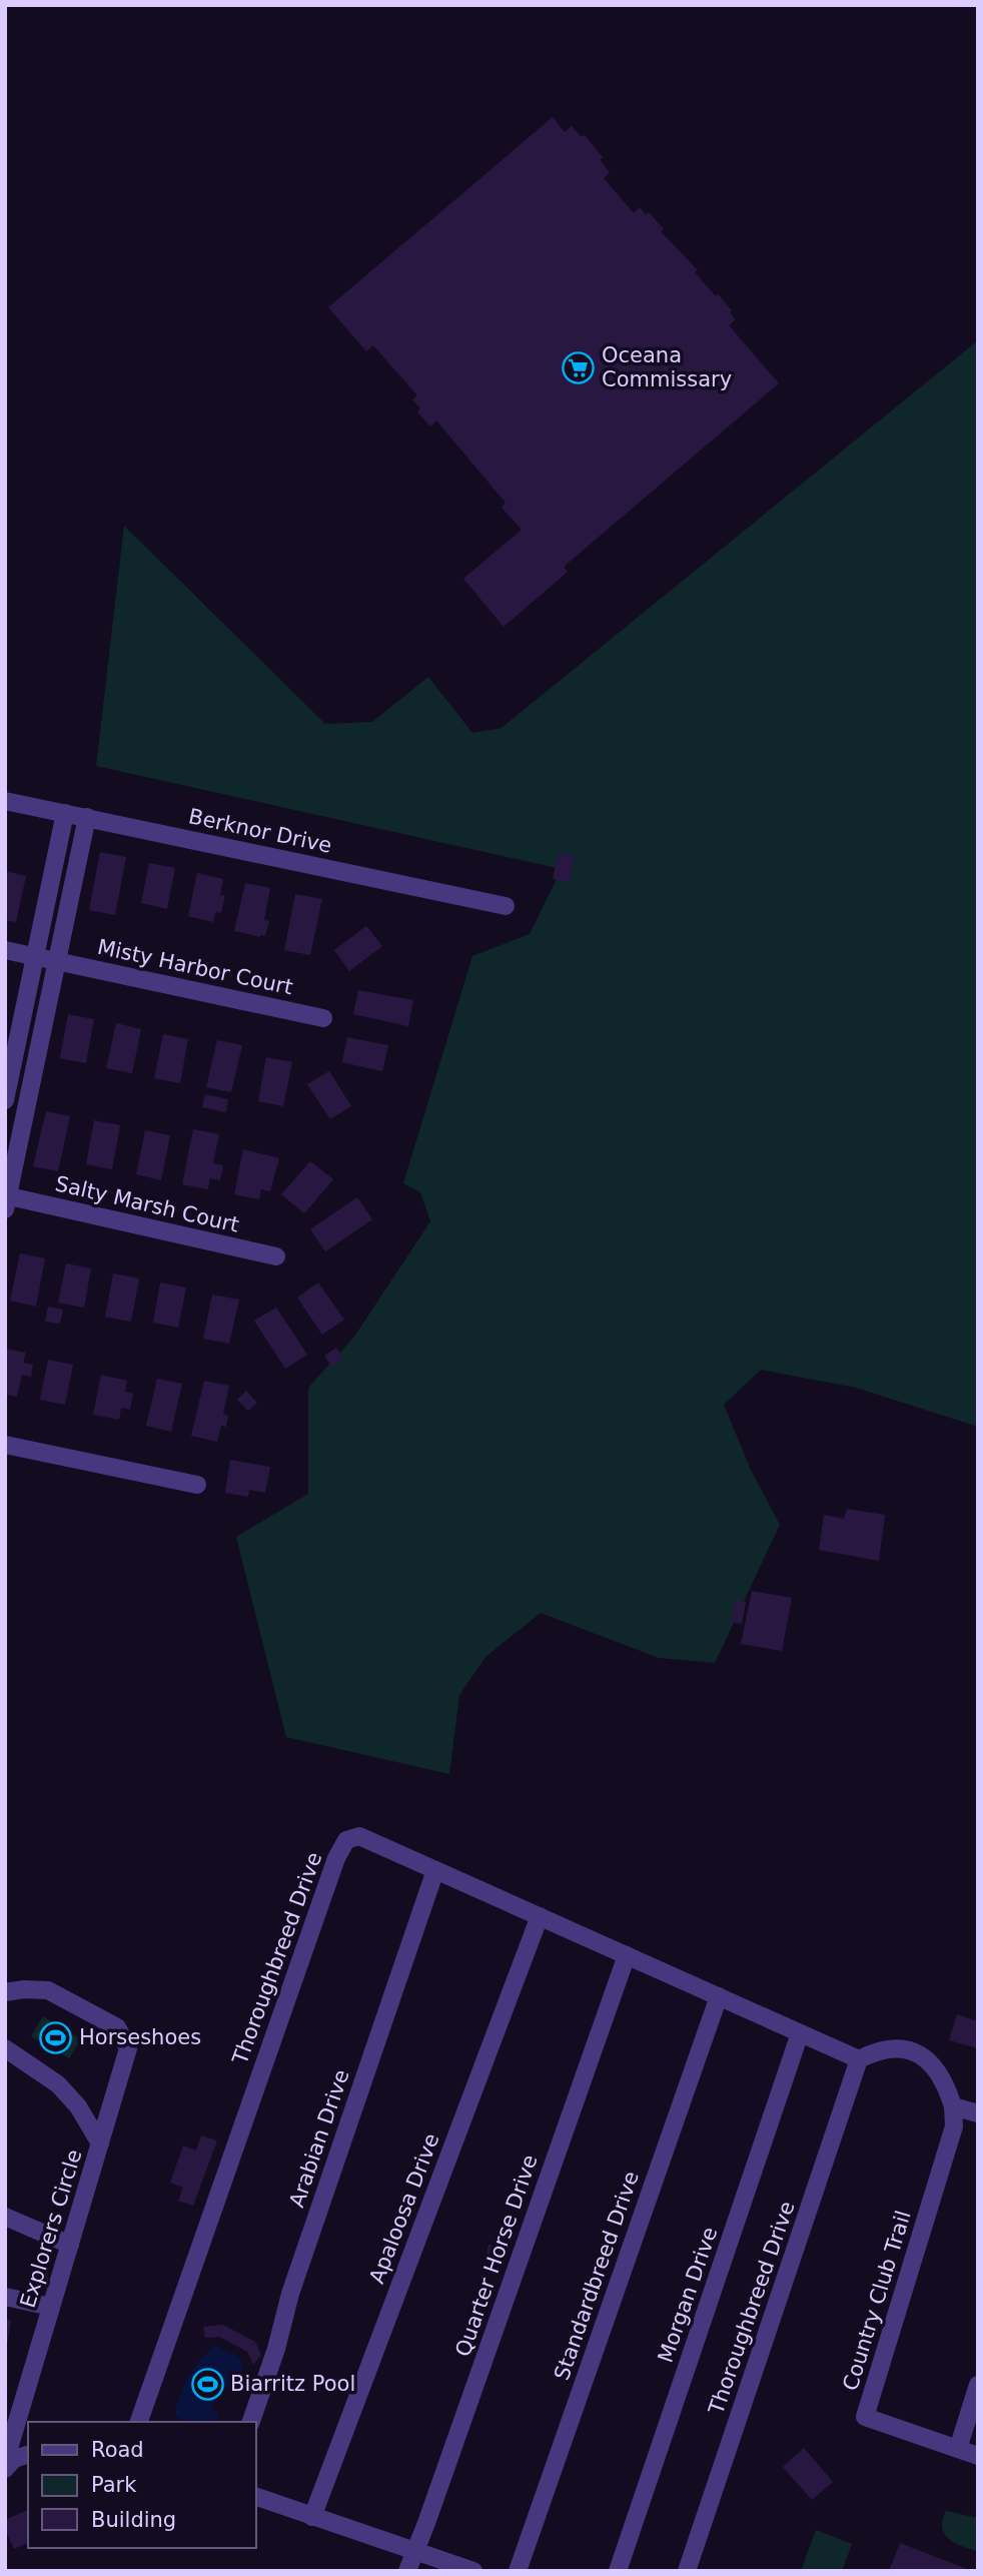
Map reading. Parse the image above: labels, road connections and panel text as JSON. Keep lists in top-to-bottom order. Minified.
{"streets":{"street":["Berknor Drive","Misty Harbor Court","Salty Marsh Court","Thoroughbreed Drive","Arabian Drive","Apaloosa Drive","Explorers Circle","Quarter Horse Drive","Standardbreed Drive","Morgan Drive","Country Club Trail"]},"crossings":[["Thoroughbreed Drive","Arabian Drive"],["Thoroughbreed Drive","Apaloosa Drive"],["Thoroughbreed Drive","Quarter Horse Drive"],["Thoroughbreed Drive","Standardbreed Drive"],["Thoroughbreed Drive","Morgan Drive"]],"places":{"supermarket":["Oceana Commissary"],"sports":["Horseshoes","Biarritz Pool"]},"legend":["Road","Park","Building"]}
